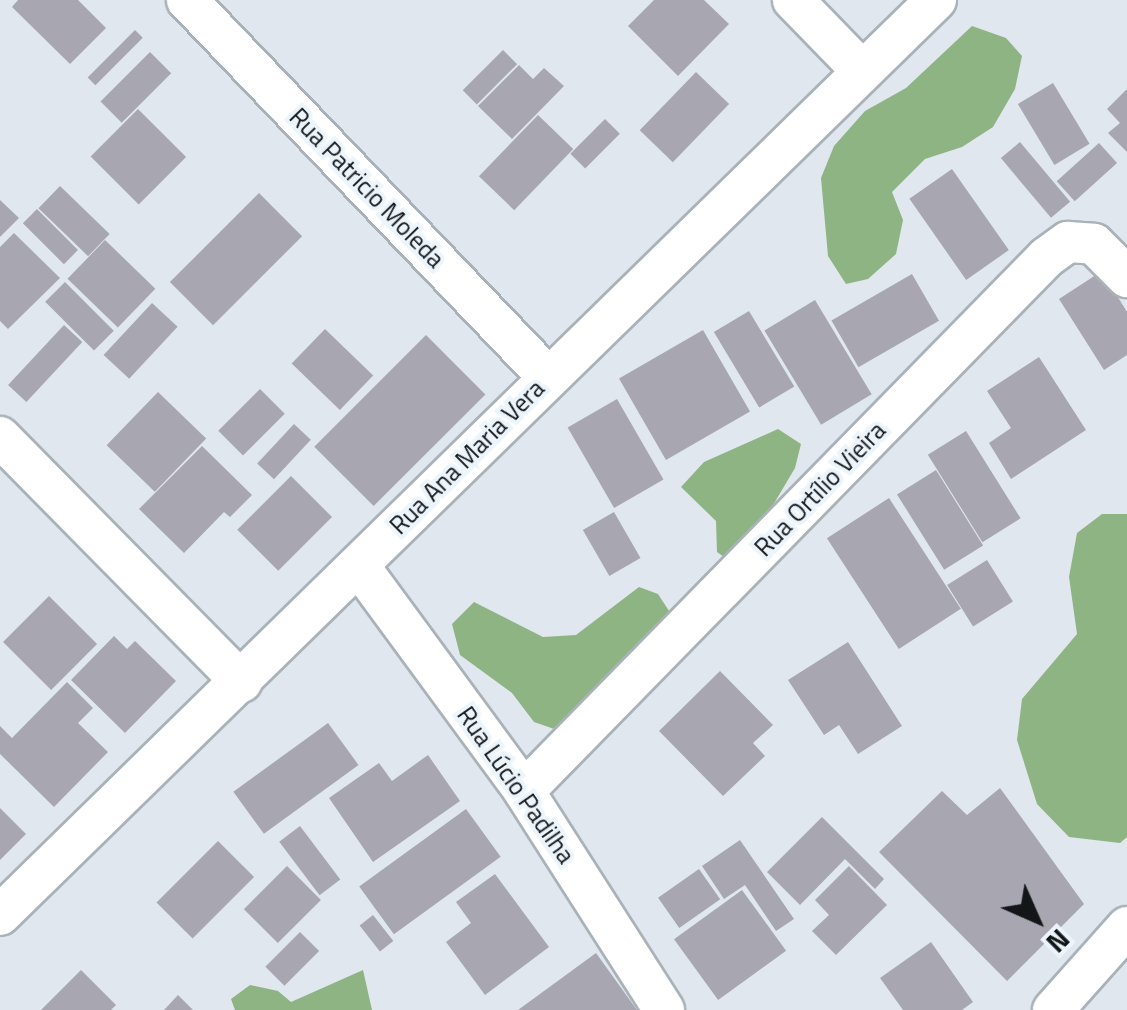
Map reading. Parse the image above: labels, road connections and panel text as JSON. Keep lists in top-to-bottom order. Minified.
{"streets":{"street":["Rua Patricio Moleda","Rua Ana Maria Vera","Rua Ortílio Vieira","Rua Lúcio Padilha"]},"crossings":[["Rua Patricio Moleda","Rua Ana Maria Vera"],["Rua Ana Maria Vera","Rua Lúcio Padilha"],["Rua Ortílio Vieira","Rua Lúcio Padilha"]],"north":"bottom right"}
